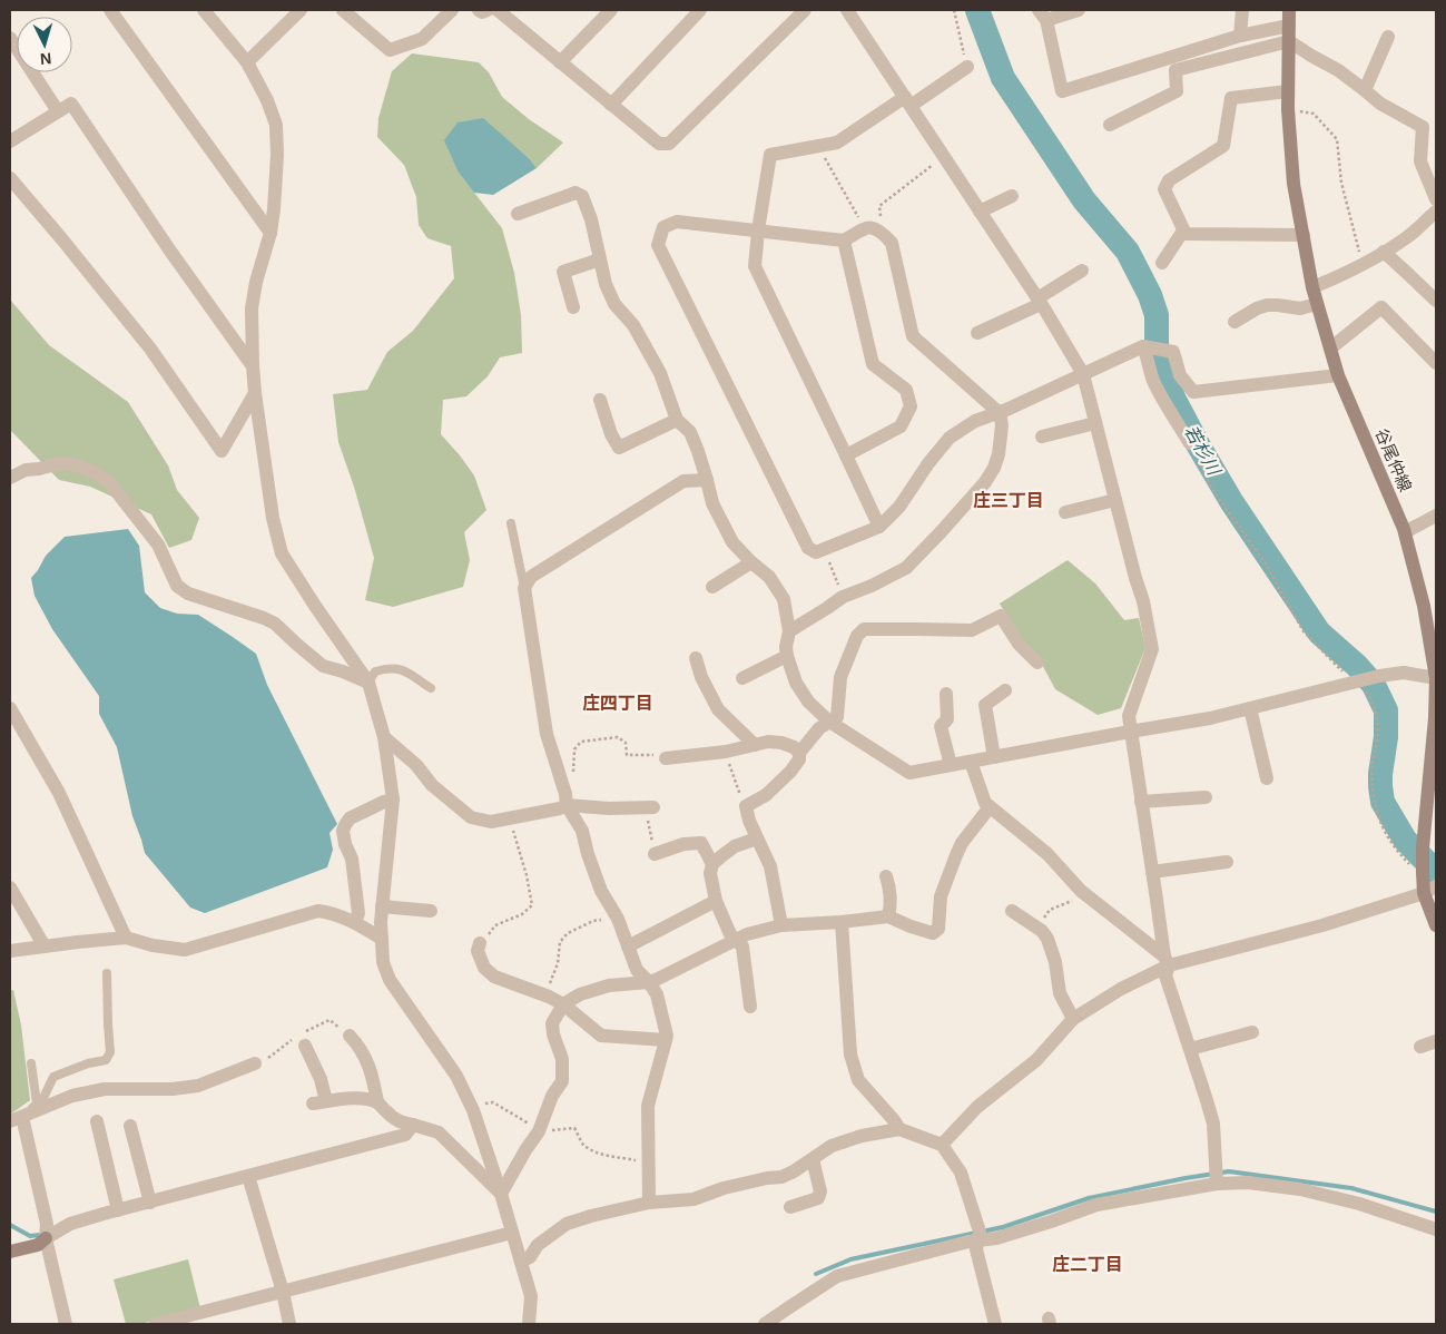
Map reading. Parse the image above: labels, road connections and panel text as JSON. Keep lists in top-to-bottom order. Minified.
{"streets":{"main road":["谷尾仲線"]},"districts":["庄三丁目","庄四丁目","庄二丁目"],"water":["若杉川"],"north":"bottom"}
